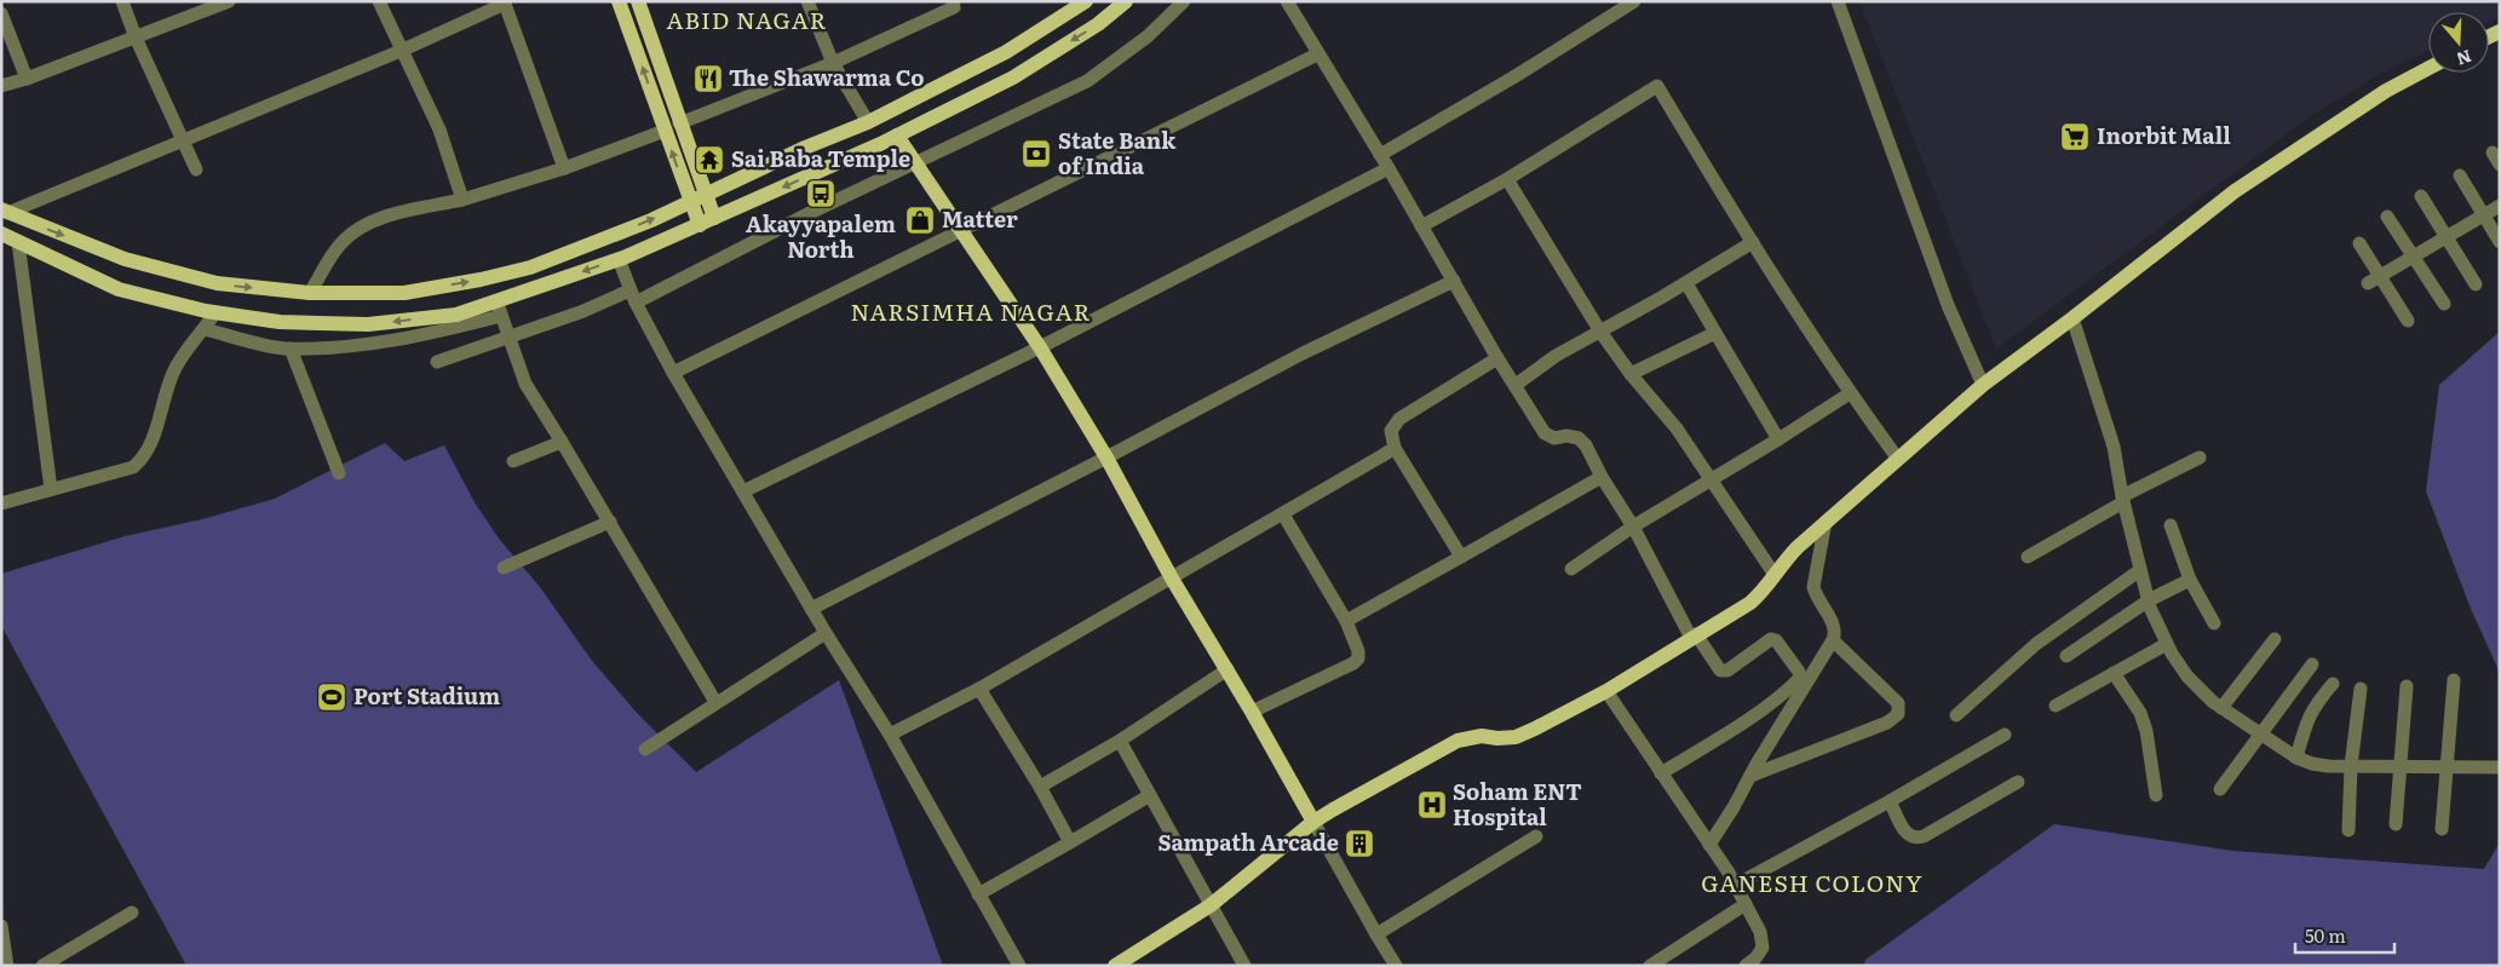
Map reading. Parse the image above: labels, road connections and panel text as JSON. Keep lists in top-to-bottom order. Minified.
{"districts":["ABID NAGAR","NARSIMHA NAGAR","GANESH COLONY"],"places":{"restaurant":["The Shawarma Co"],"supermarket":["Inorbit Mall"],"bank":["State Bank of India"],"temple":["Sai Baba Temple"],"bus stop":["Akayyapalem North"],"shop":["Matter"],"sports":["Port Stadium"],"hospital":["Soham ENT Hospital"],"building":["Sampath Arcade"]},"scale_bar":"50 m","north":"bottom"}
